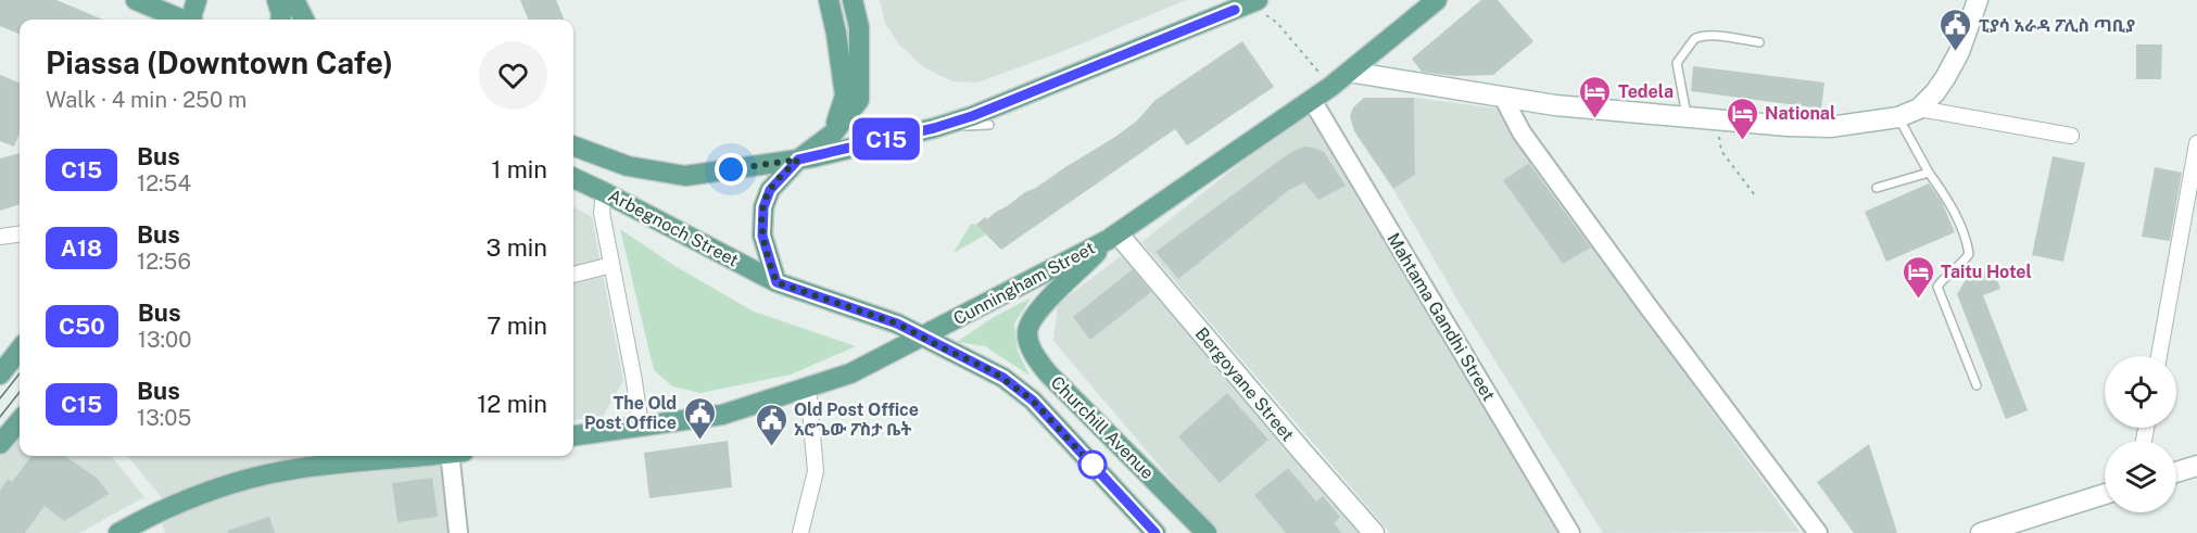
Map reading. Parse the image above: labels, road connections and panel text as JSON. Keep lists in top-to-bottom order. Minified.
{"streets":{"main road":["Arbegnoch Street","Cunningham Street","Bergoyane Street","Churchill Avenue"],"street":["Mahtama Gandhi Street"]},"crossings":[["Arbegnoch Street","Cunningham Street"],["Arbegnoch Street","Churchill Avenue"],["Cunningham Street","Mahtama Gandhi Street"],["Cunningham Street","Bergoyane Street"],["Cunningham Street","Churchill Avenue"]],"places":{"public building":["ፒያሳ አራዳ ፖሊስ ጣቢያ","The Old Post Office","Old Post Office አሮጌው ፖስታ ቤት"],"hotel":["Tedela","National","Taitu Hotel"]},"lines":["bus line C15"],"page":{"on_map":"C15","heading":["Piassa (Downtown Cafe)","Walk · 4 min · 250 m"],"list":[{"mark":"C15","name":"Bus","note":"12:54","value":"1 min"},{"mark":"A18","name":"Bus","note":"12:56","value":"3 min"},{"mark":"C50","name":"Bus","note":"13:00","value":"7 min"},{"mark":"C15","name":"Bus","note":"13:05","value":"12 min"}]}}
